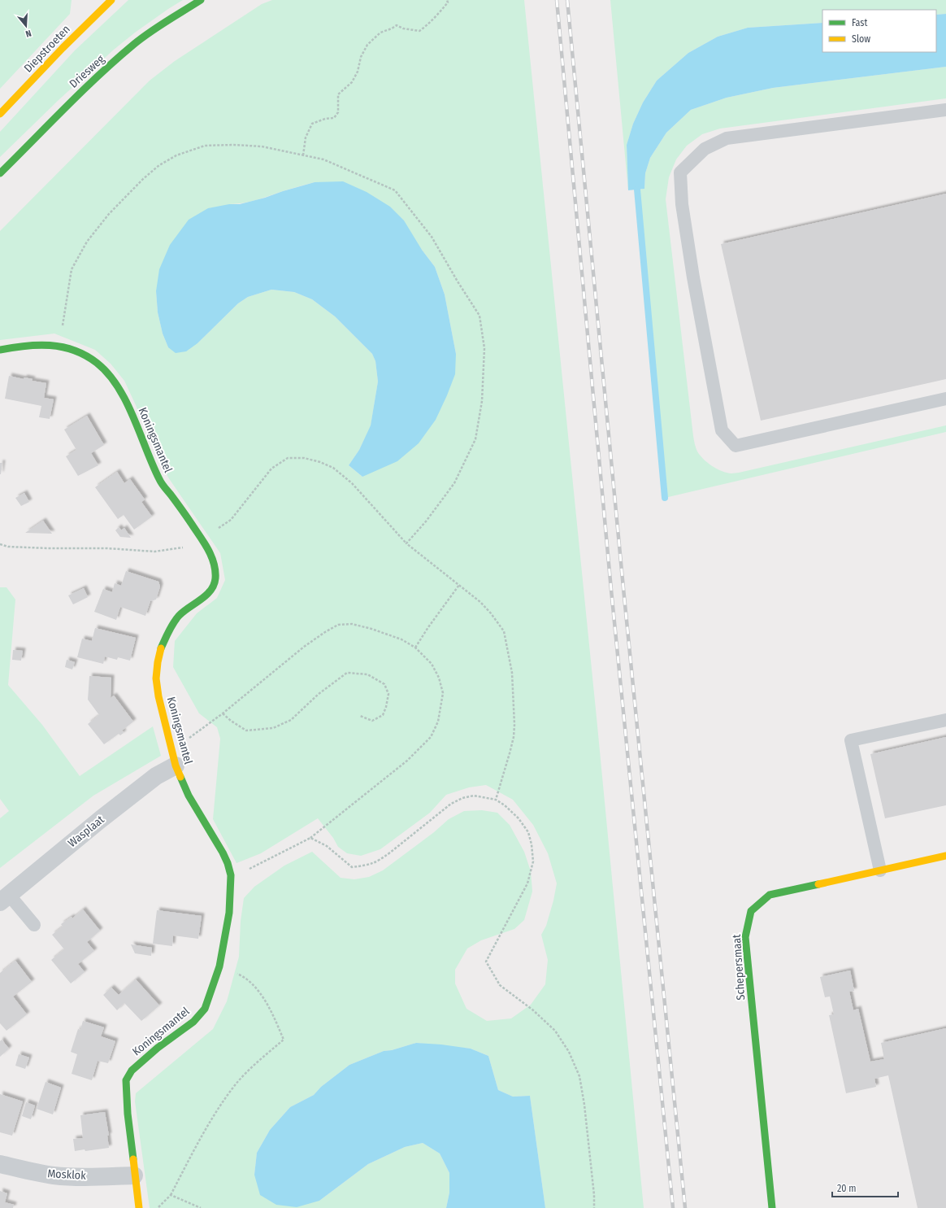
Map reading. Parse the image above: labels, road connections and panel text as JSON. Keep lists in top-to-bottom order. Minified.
{"streets":{"street":["Diepstroeten","Driesweg","Koningsmantel","Wasplaat","Schepersmaat","Mosklok"]},"crossings":[["Koningsmantel","Wasplaat"],["Koningsmantel","Mosklok"]],"legend":["Fast","Slow"],"scale_bar":"20 m","north":"bottom"}
